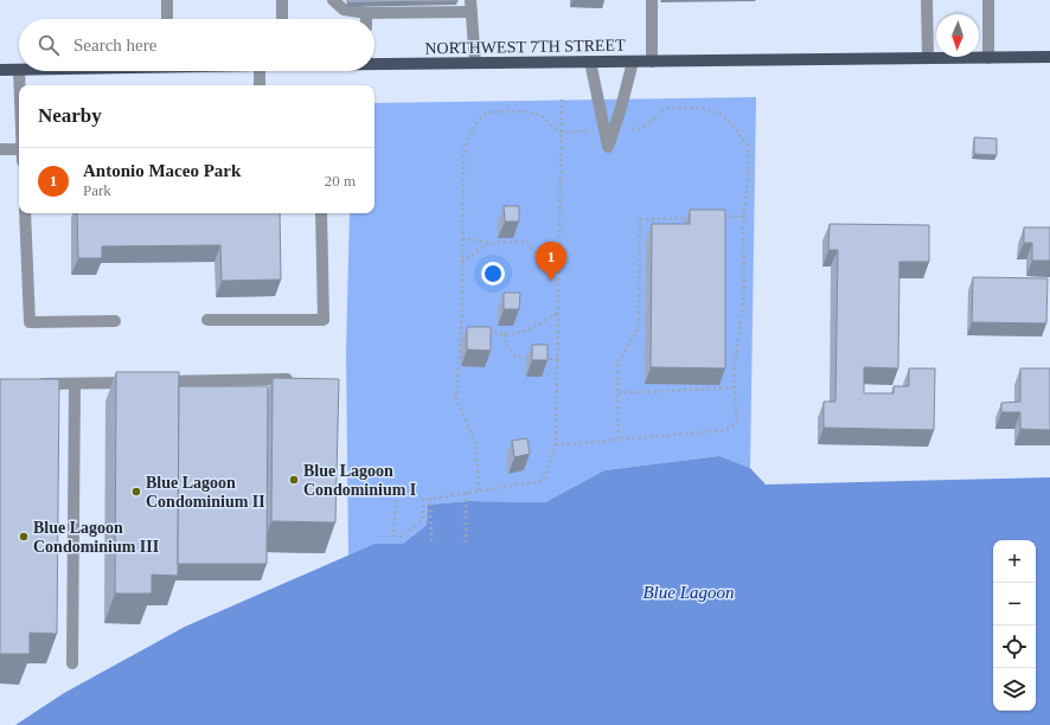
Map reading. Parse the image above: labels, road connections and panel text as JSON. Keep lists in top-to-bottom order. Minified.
{"streets":{"main road":["NORTHWEST 7TH STREET"]},"water":["Blue Lagoon"],"places":["Blue Lagoon Condominium I","Blue Lagoon Condominium II","Blue Lagoon Condominium III"],"north":"bottom","page":{"search":"Search here","heading":"Nearby","list":[{"mark":"1","name":"Antonio Maceo Park","note":"Park","value":"20 m"}],"pins":"1","map_buttons":["+","−"]}}
